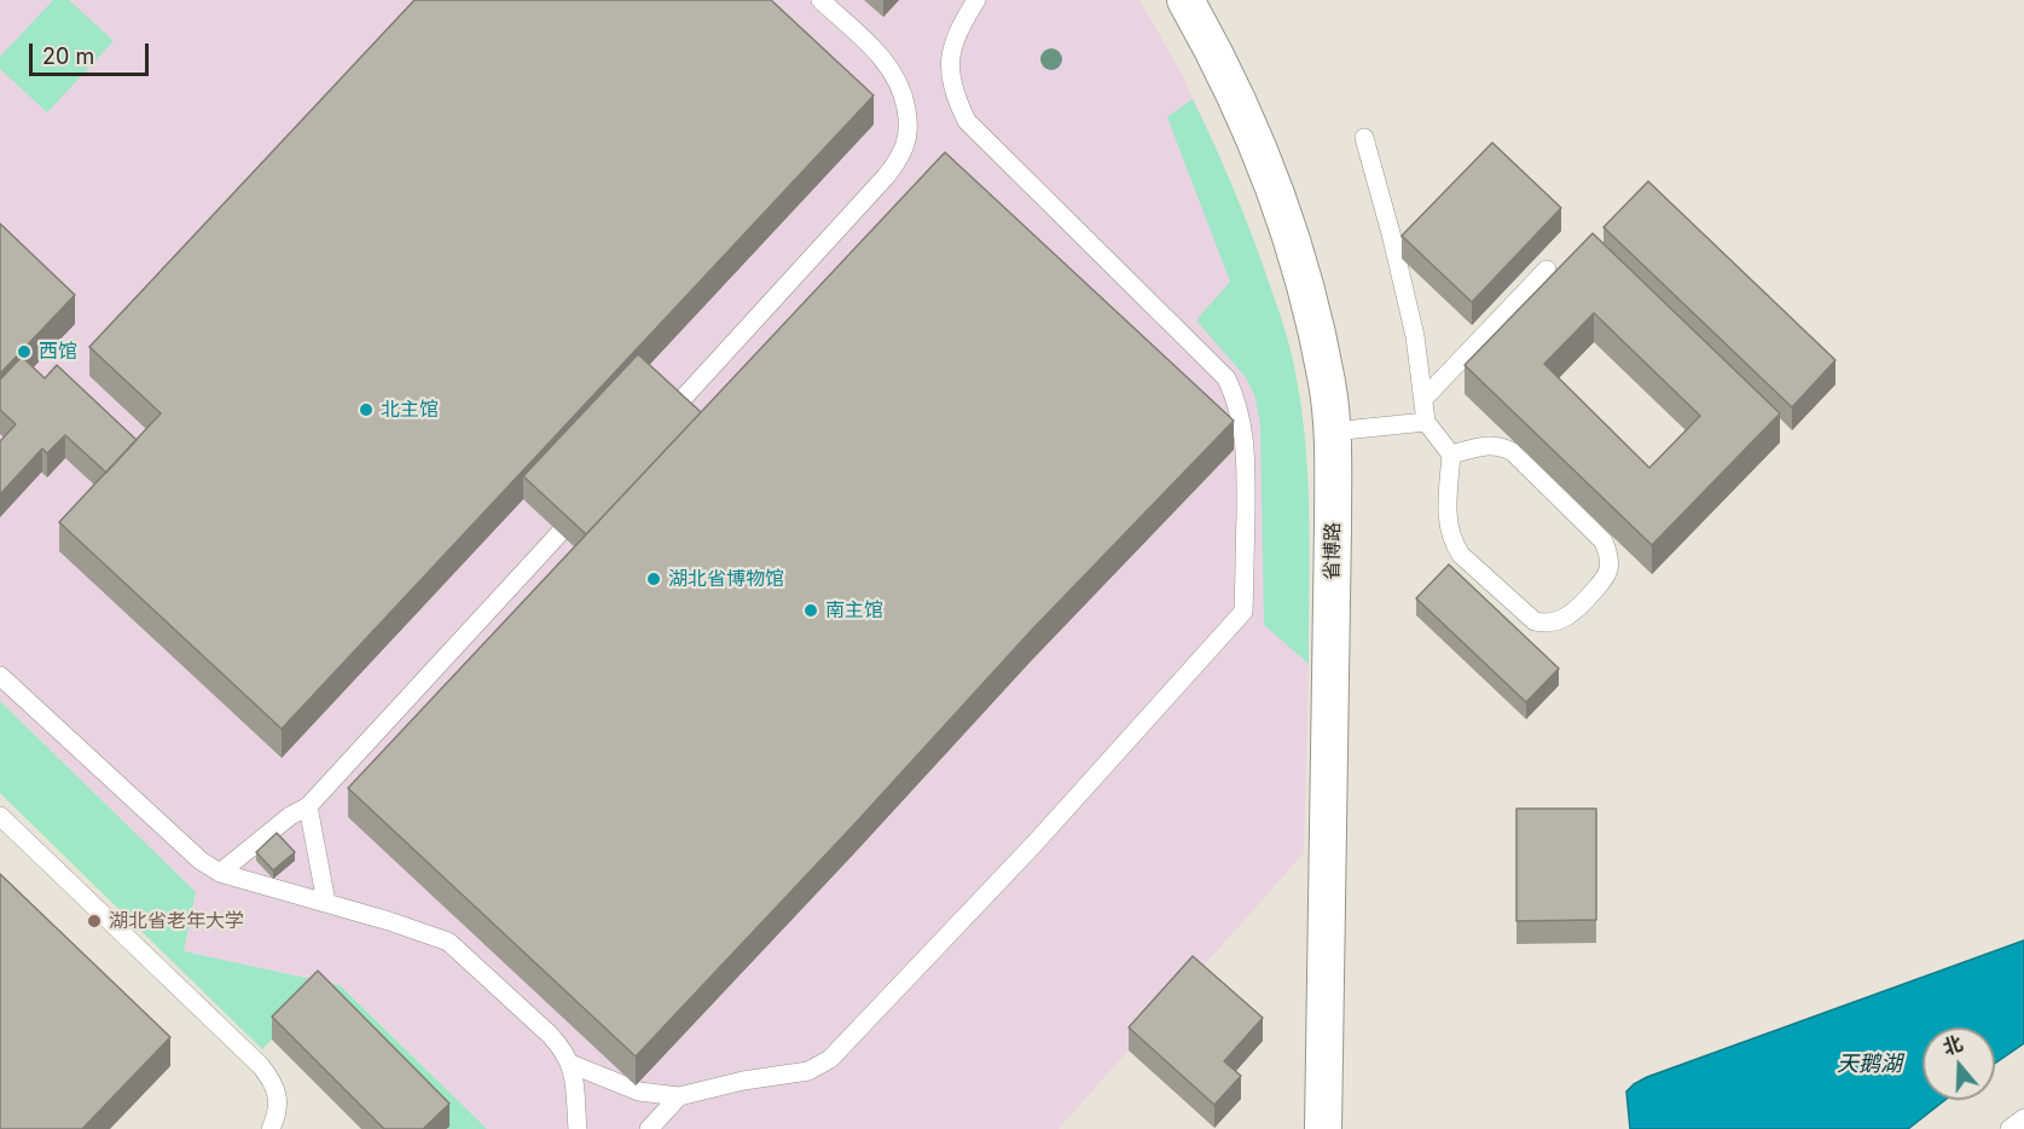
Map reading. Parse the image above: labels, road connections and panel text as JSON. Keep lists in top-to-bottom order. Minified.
{"streets":{"street":["省博路"]},"water":["天鹅湖"],"places":["西馆","北主馆","湖北省博物馆","南主馆","湖北省老年大学"],"scale_bar":"20 m","north":"top"}
